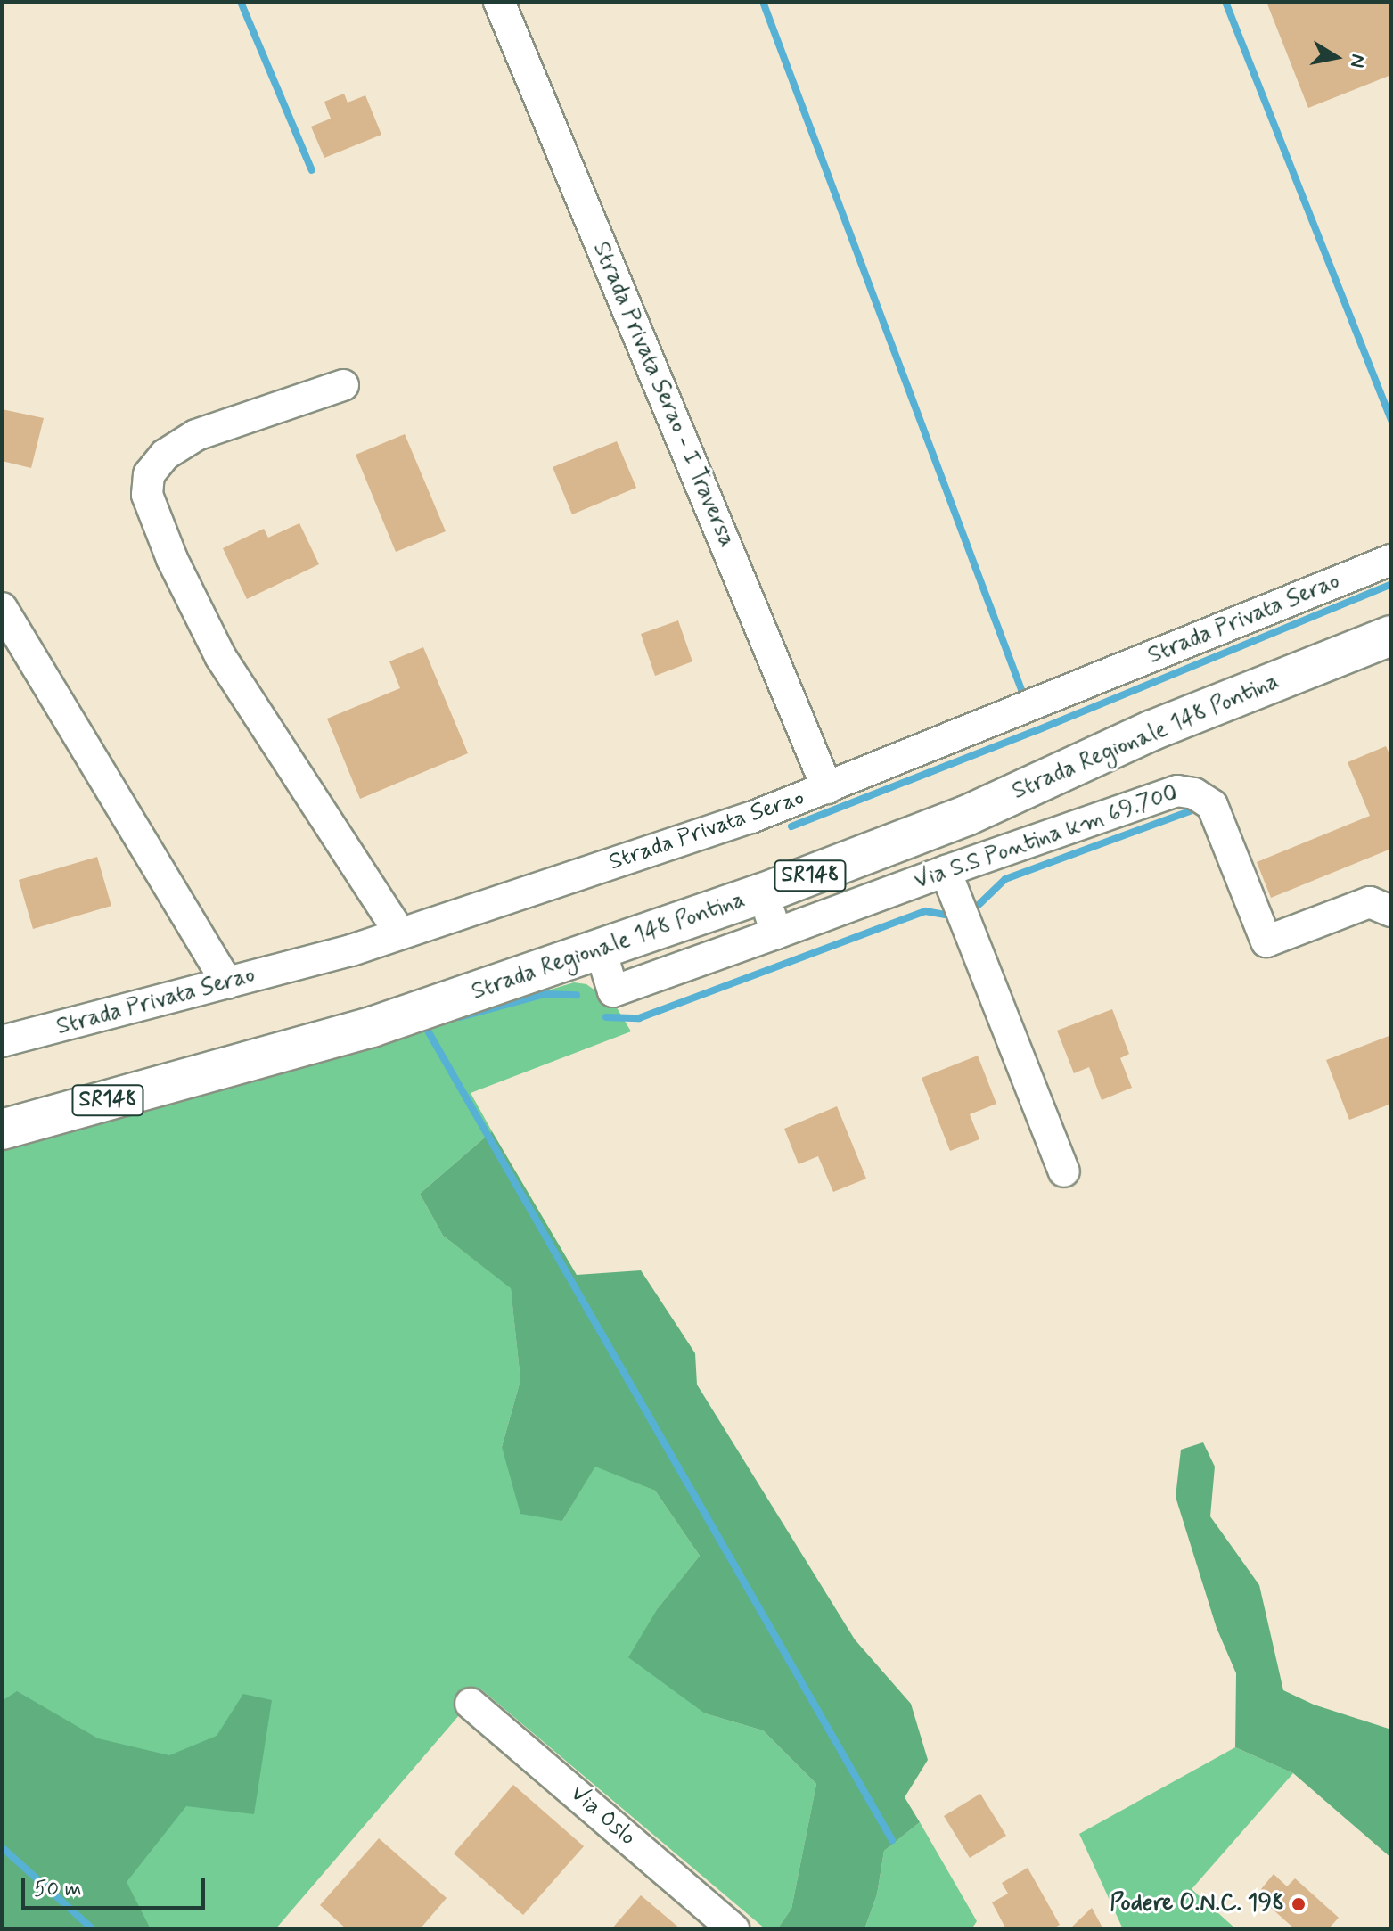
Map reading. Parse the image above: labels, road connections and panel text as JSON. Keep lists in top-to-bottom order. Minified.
{"streets":{"main road":["Strada Regionale 148 Pontina","SR148"],"street":["Strada Privata Serao - I Traversa","Strada Privata Serao","Via S.S Pontina km 69.700","Via Oslo"]},"crossings":[["Strada Privata Serao - I Traversa","Strada Privata Serao"],["Strada Regionale 148 Pontina","Via S.S Pontina km 69.700"]],"places":["Podere O.N.C. 198"],"scale_bar":"50 m","north":"right"}
